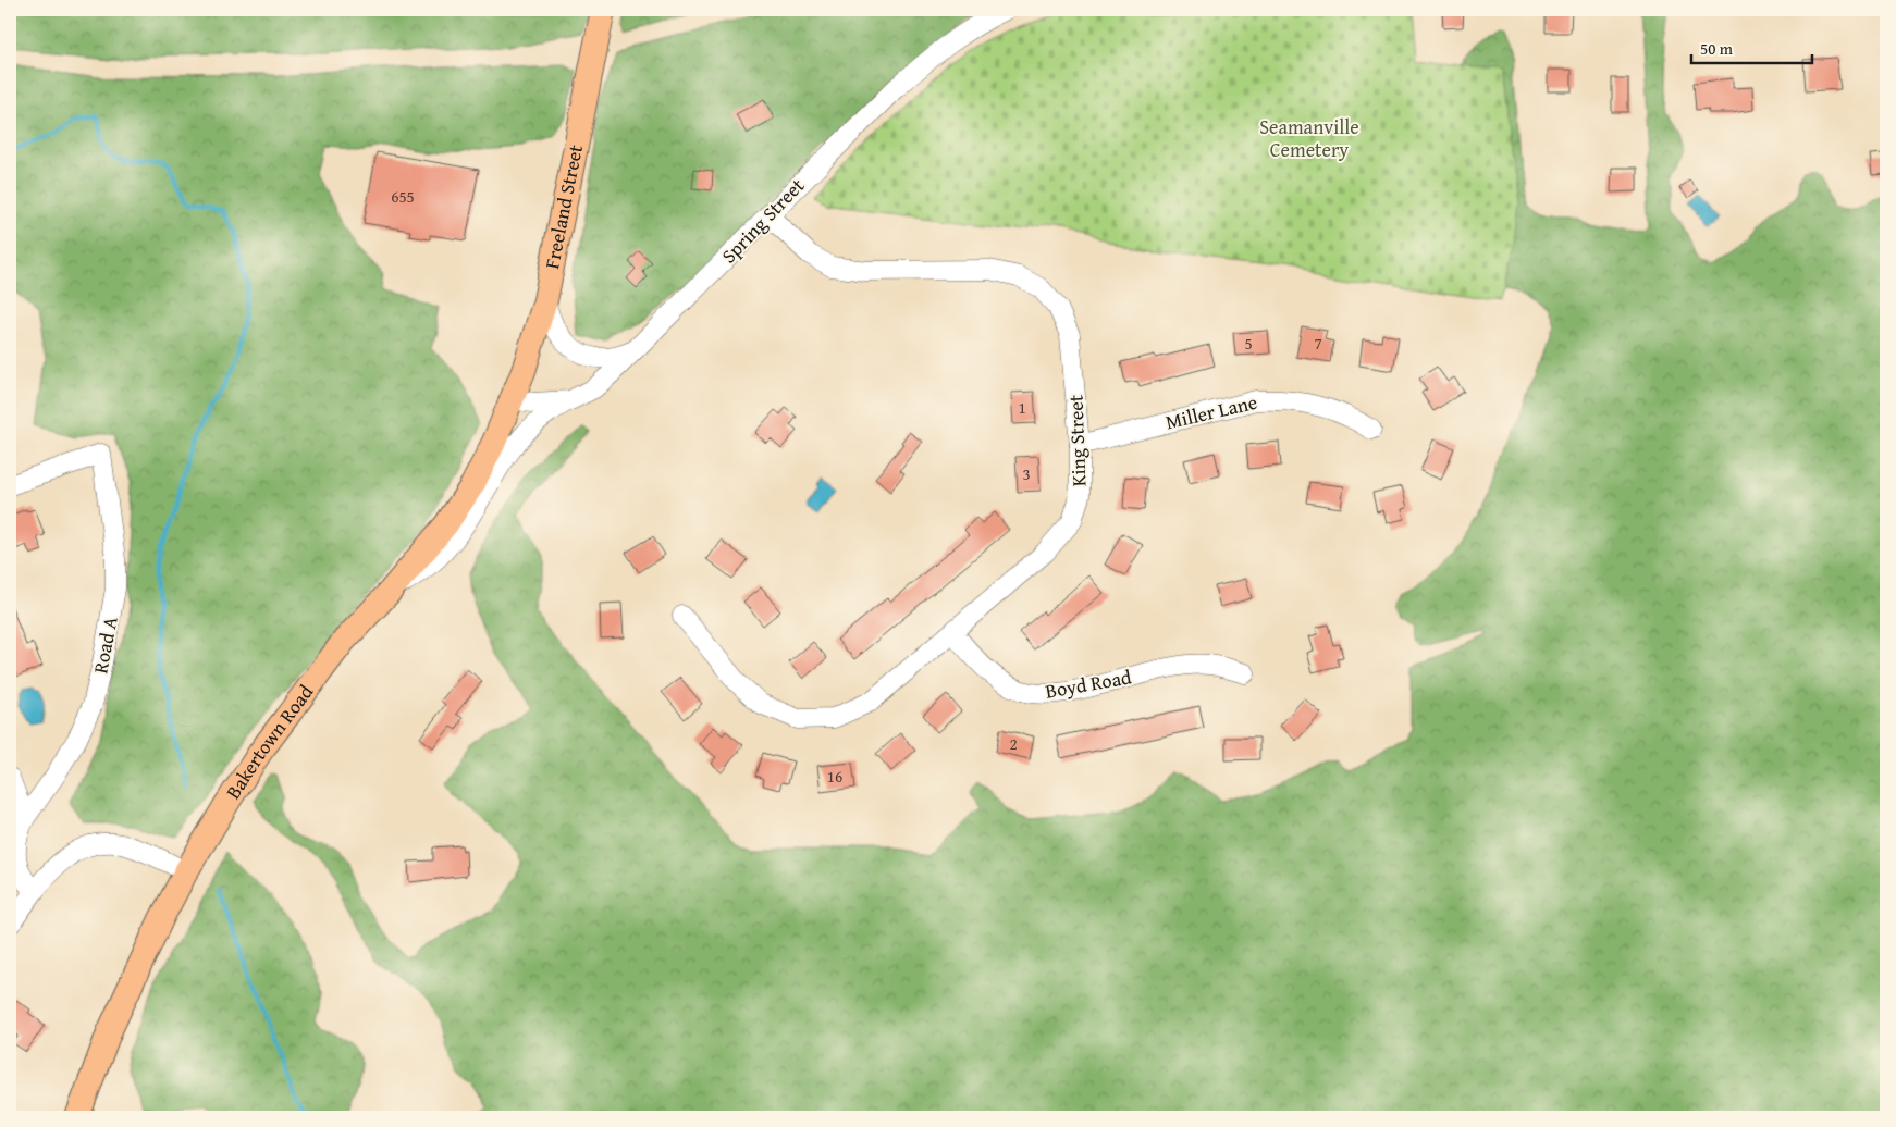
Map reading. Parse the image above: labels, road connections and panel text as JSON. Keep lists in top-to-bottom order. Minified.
{"streets":{"main road":["Freeland Street","Bakertown Road"],"street":["Spring Street","Miller Lane","King Street","Road A","Boyd Road"]},"crossings":[["Freeland Street","Spring Street"],["Freeland Street","Bakertown Road"],["Spring Street","King Street"],["Spring Street","Bakertown Road"],["Miller Lane","King Street"],["King Street","Boyd Road"]],"parks":["Seamanville Cemetery"],"house_numbers":["655","5","7","1","3","2","16"],"scale_bar":"50 m"}
